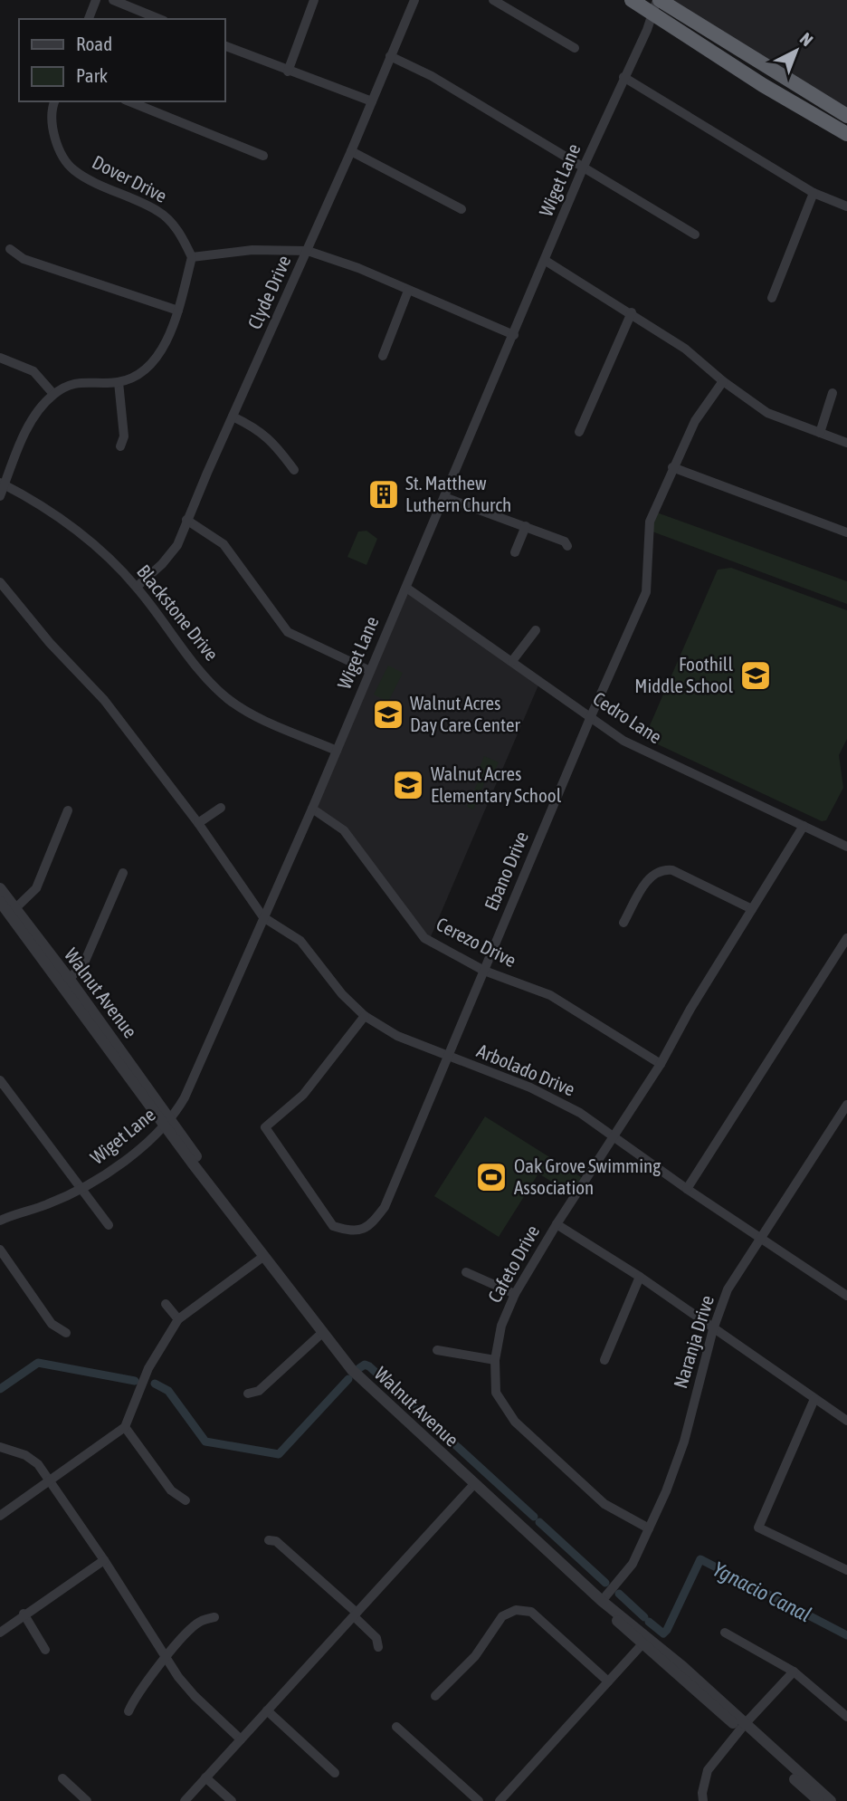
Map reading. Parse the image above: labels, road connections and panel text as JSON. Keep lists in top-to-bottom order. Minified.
{"streets":{"street":["Dover Drive","Wiget Lane","Clyde Drive","Blackstone Drive","Cedro Lane","Ebano Drive","Cerezo Drive","Walnut Avenue","Arbolado Drive","Cafeto Drive","Naranja Drive"]},"crossings":[["Wiget Lane","Blackstone Drive"],["Wiget Lane","Cedro Lane"],["Wiget Lane","Cerezo Drive"],["Wiget Lane","Walnut Avenue"],["Wiget Lane","Arbolado Drive"],["Clyde Drive","Blackstone Drive"],["Cedro Lane","Ebano Drive"],["Cedro Lane","Cafeto Drive"],["Ebano Drive","Cerezo Drive"],["Ebano Drive","Arbolado Drive"],["Cerezo Drive","Cafeto Drive"],["Walnut Avenue","Naranja Drive"],["Arbolado Drive","Cafeto Drive"],["Arbolado Drive","Naranja Drive"],["Cafeto Drive","Naranja Drive"]],"water":["Ygnacio Canal"],"places":{"building":["St. Matthew Luthern Church"],"school or university":["Foothill Middle School","Walnut Acres Day Care Center","Walnut Acres Elementary School"],"sports":["Oak Grove Swimming Association"]},"legend":["Road","Park"],"north":"top right"}
